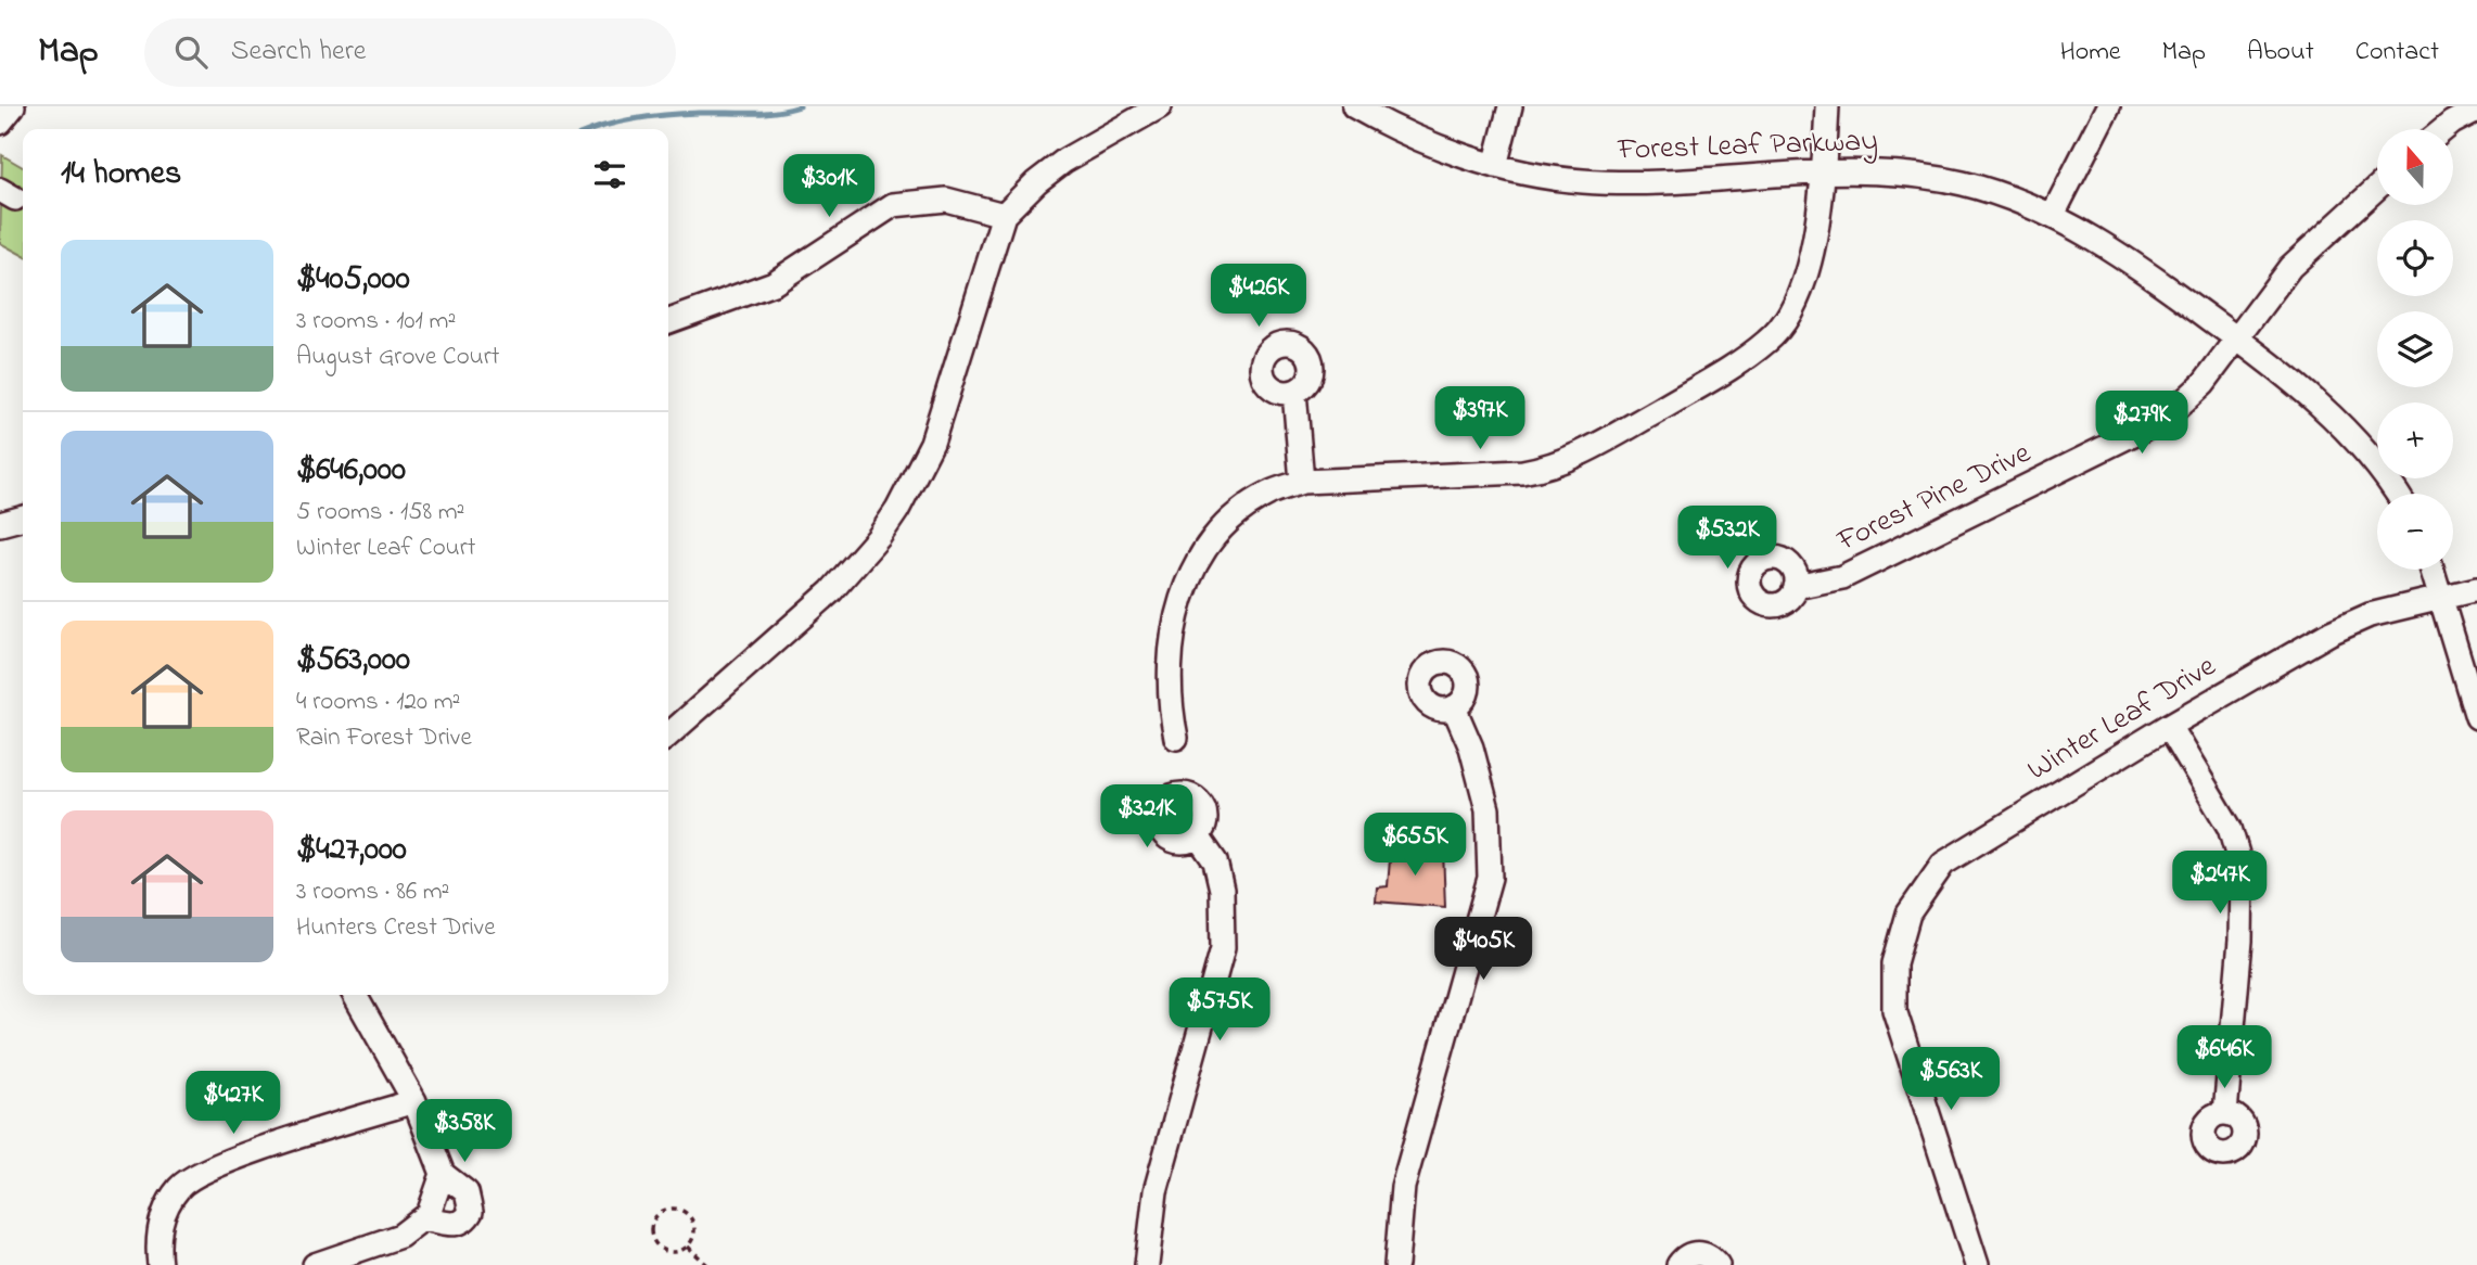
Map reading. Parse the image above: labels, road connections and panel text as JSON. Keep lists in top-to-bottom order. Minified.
{"streets":{"street":["Forest Leaf Parkway","Forest Pine Drive","Winter Leaf Drive"]},"crossings":[["Forest Leaf Parkway","Forest Pine Drive"]],"north":"top","page":{"header":"Map","search":"Search here","nav":["Home","Map","About","Contact"],"map_buttons":["+","−"],"heading":"14 homes","price":["$301K","$426K","$397K","$279K","$532K","$321K","$655K","$247K","$405K","$575K","$646K","$563K","$427K","$358K"],"list":[{"name":"$405,000","note":"3 rooms · 101 m² · August Grove Court"},{"name":"$646,000","note":"5 rooms · 158 m² · Winter Leaf Court"},{"name":"$563,000","note":"4 rooms · 120 m² · Rain Forest Drive"},{"name":"$427,000","note":"3 rooms · 86 m² · Hunters Crest Drive"}]}}
